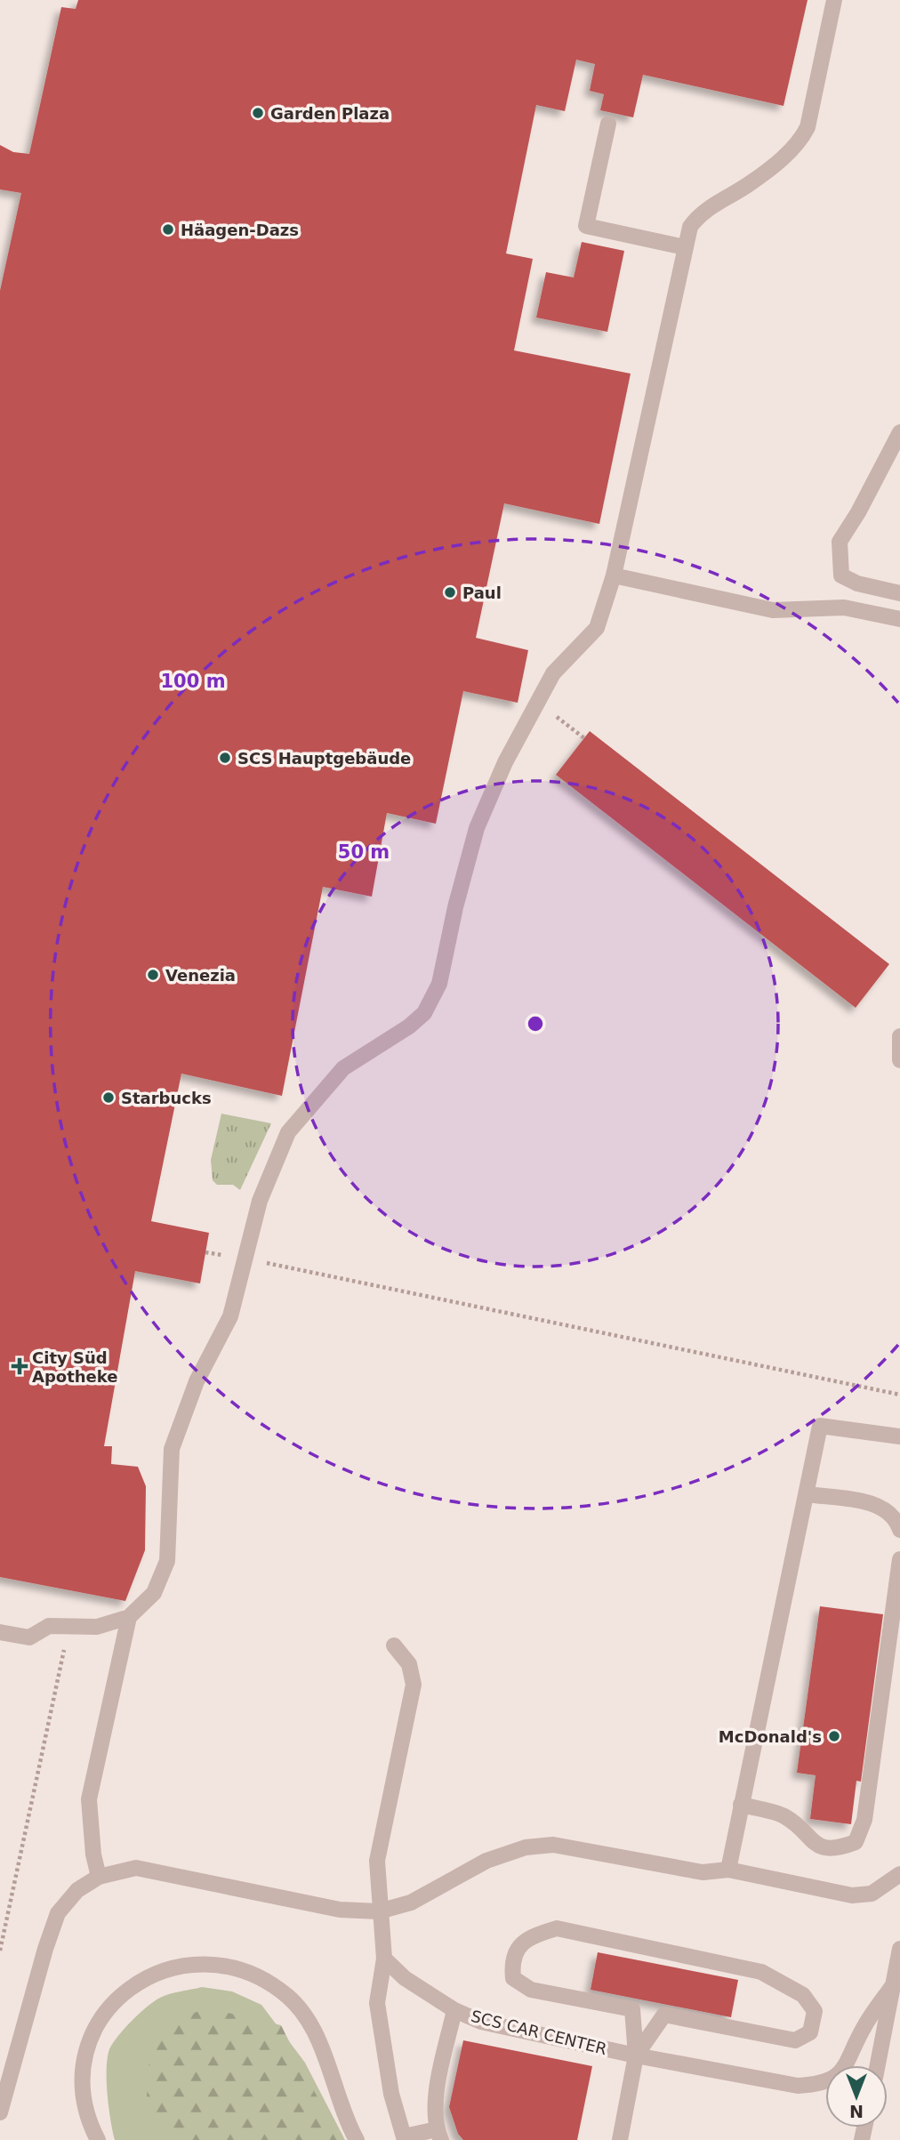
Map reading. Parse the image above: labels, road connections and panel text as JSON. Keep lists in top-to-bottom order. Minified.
{"streets":{"street":["SCS CAR CENTER"]},"places":{"other":["Garden Plaza","Häagen-Dazs","Paul","SCS Hauptgebäude","Venezia","Starbucks","McDonald's"],"health":["City Süd Apotheke"]},"north":"bottom","rings":["100 m","50 m"]}
